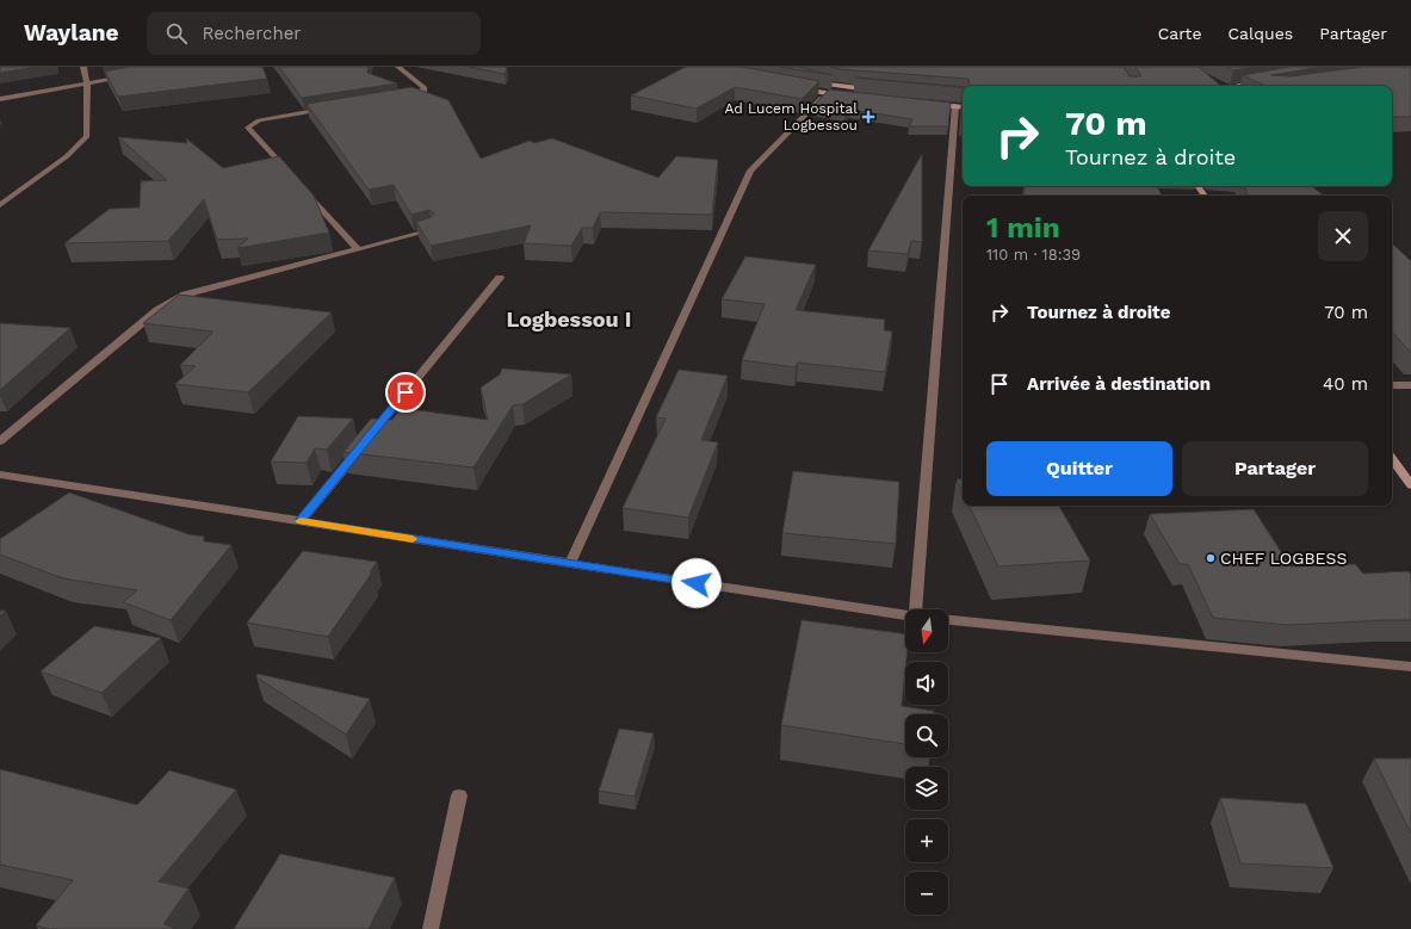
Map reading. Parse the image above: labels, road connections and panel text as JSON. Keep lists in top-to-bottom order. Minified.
{"districts":["Logbessou I"],"places":{"health":["Ad Lucem Hospital Logbessou"],"other":["CHEF LOGBESS"]},"north":"bottom","page":{"header":"Waylane","search":"Rechercher","nav":["Carte","Calques","Partager"],"turn":["70 m","Tournez à droite"],"heading":["1 min","110 m · 18:39"],"list":[{"name":"Tournez à droite","value":"70 m"},{"name":"Arrivée à destination","value":"40 m"}],"buttons":["Quitter","Partager"],"map_buttons":["+","−"]}}
